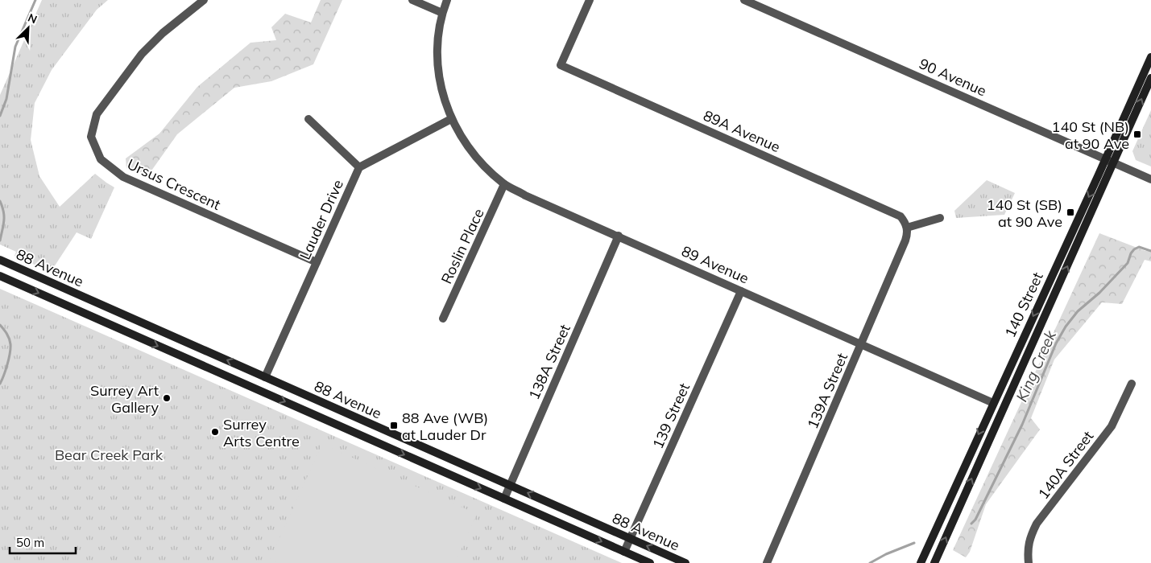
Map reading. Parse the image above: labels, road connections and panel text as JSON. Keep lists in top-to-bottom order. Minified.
{"streets":{"main road":["88 Avenue","140 Street"],"street":["90 Avenue","89A Avenue","Ursus Crescent","Lauder Drive","Roslin Place","89 Avenue","138A Street","139A Street","139 Street","140A Street"]},"crossings":[["90 Avenue","140 Street"],["89A Avenue","139A Street"],["Ursus Crescent","Lauder Drive"],["Lauder Drive","89 Avenue"],["Lauder Drive","88 Avenue"],["Roslin Place","89 Avenue"],["89 Avenue","140 Street"],["89 Avenue","138A Street"],["89 Avenue","139A Street"],["89 Avenue","139 Street"],["88 Avenue","138A Street"],["88 Avenue","139 Street"]],"water":["King Creek"],"parks":["Bear Creek Park"],"places":{"transit":["140 St (NB) at 90 Ave","140 St (SB) at 90 Ave","88 Ave (WB) at Lauder Dr"],"other":["Surrey Art Gallery","Surrey Arts Centre"]},"scale_bar":"50 m","north":"top right"}
